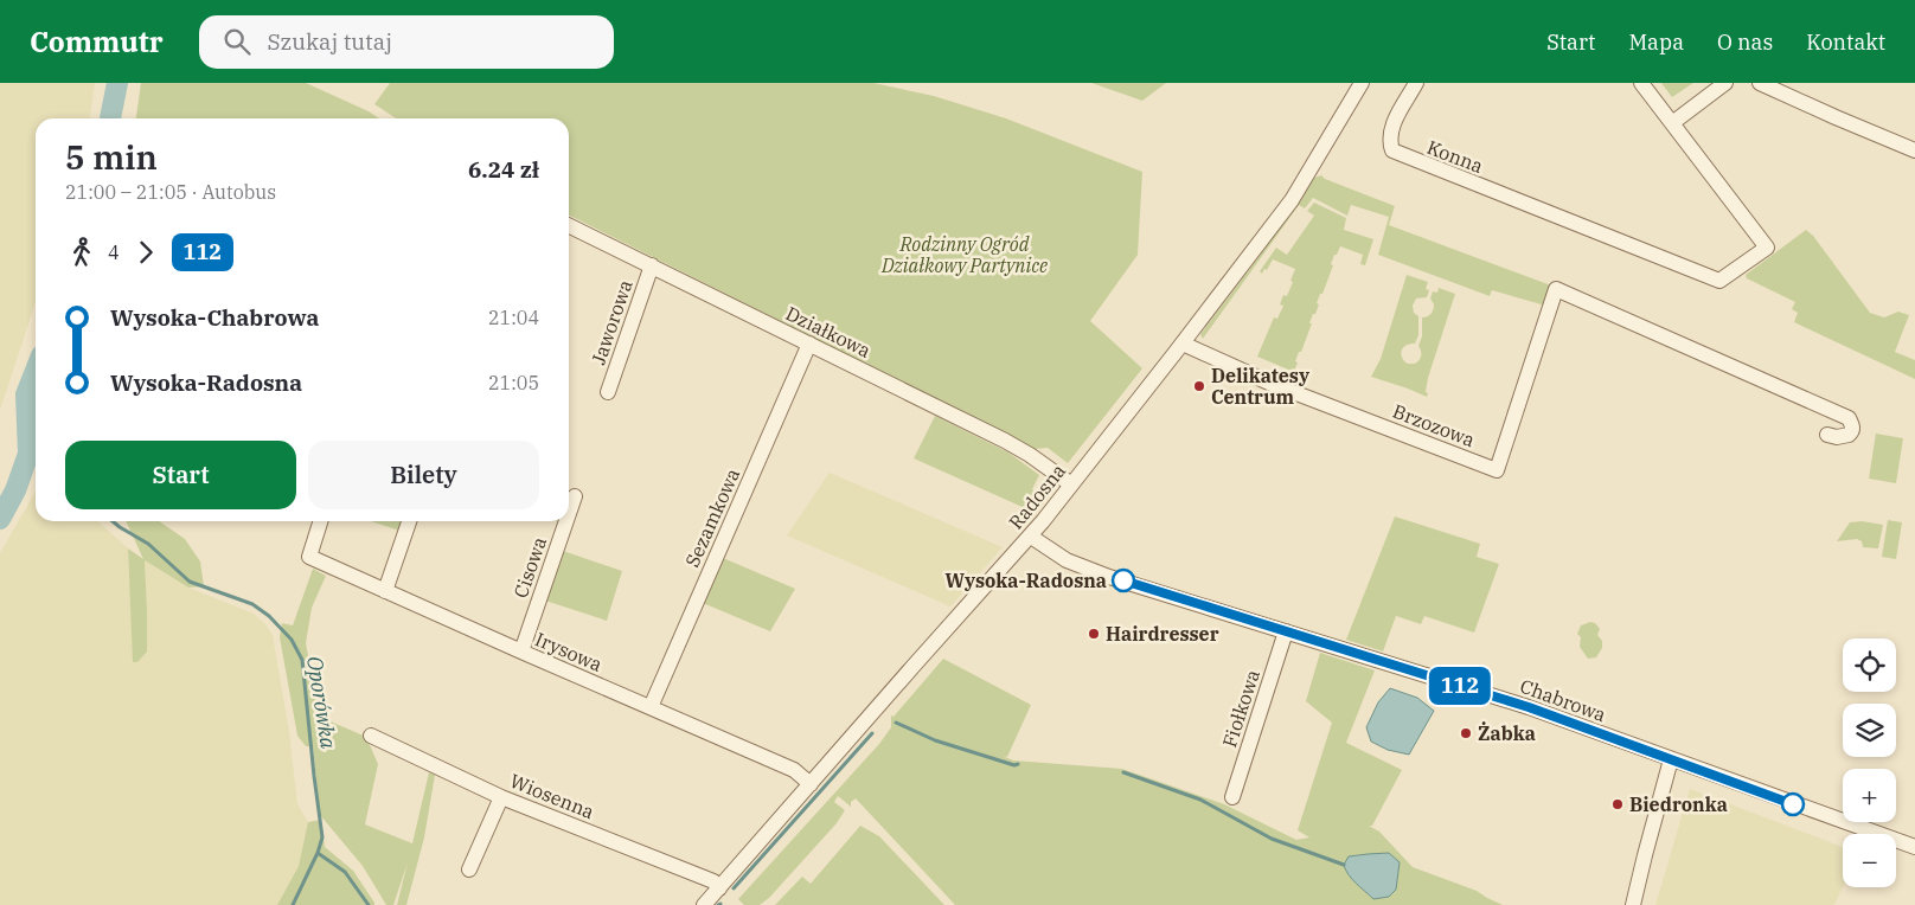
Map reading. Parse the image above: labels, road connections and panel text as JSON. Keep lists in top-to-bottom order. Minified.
{"streets":{"street":["Konna","Jaworowa","Działkowa","Brzozowa","Radosna","Sezamkowa","Cisowa","Irysowa","Chabrowa","Fiołkowa","Wiosenna"]},"crossings":[["Jaworowa","Działkowa"],["Działkowa","Radosna"],["Działkowa","Sezamkowa"],["Brzozowa","Radosna"],["Radosna","Irysowa"],["Radosna","Chabrowa"],["Radosna","Wiosenna"],["Sezamkowa","Irysowa"],["Cisowa","Irysowa"],["Chabrowa","Fiołkowa"]],"water":["Oporówka"],"parks":["Rodzinny Ogród Działkowy Partynice"],"places":["Delikatesy Centrum","Wysoka-Radosna","Hairdresser","Żabka","Biedronka"],"lines":["bus line 112"],"page":{"header":"Commutr","search":"Szukaj tutaj","nav":["Start","Mapa","O nas","Kontakt"],"on_map":"112","heading":["5 min","21:00 – 21:05 · Autobus","6.24 zł"],"legs":["4","112"],"list":[{"name":"Wysoka-Chabrowa","value":"21:04"},{"name":"Wysoka-Radosna","value":"21:05"}],"buttons":["Start","Bilety"],"map_buttons":["+","−"]}}
